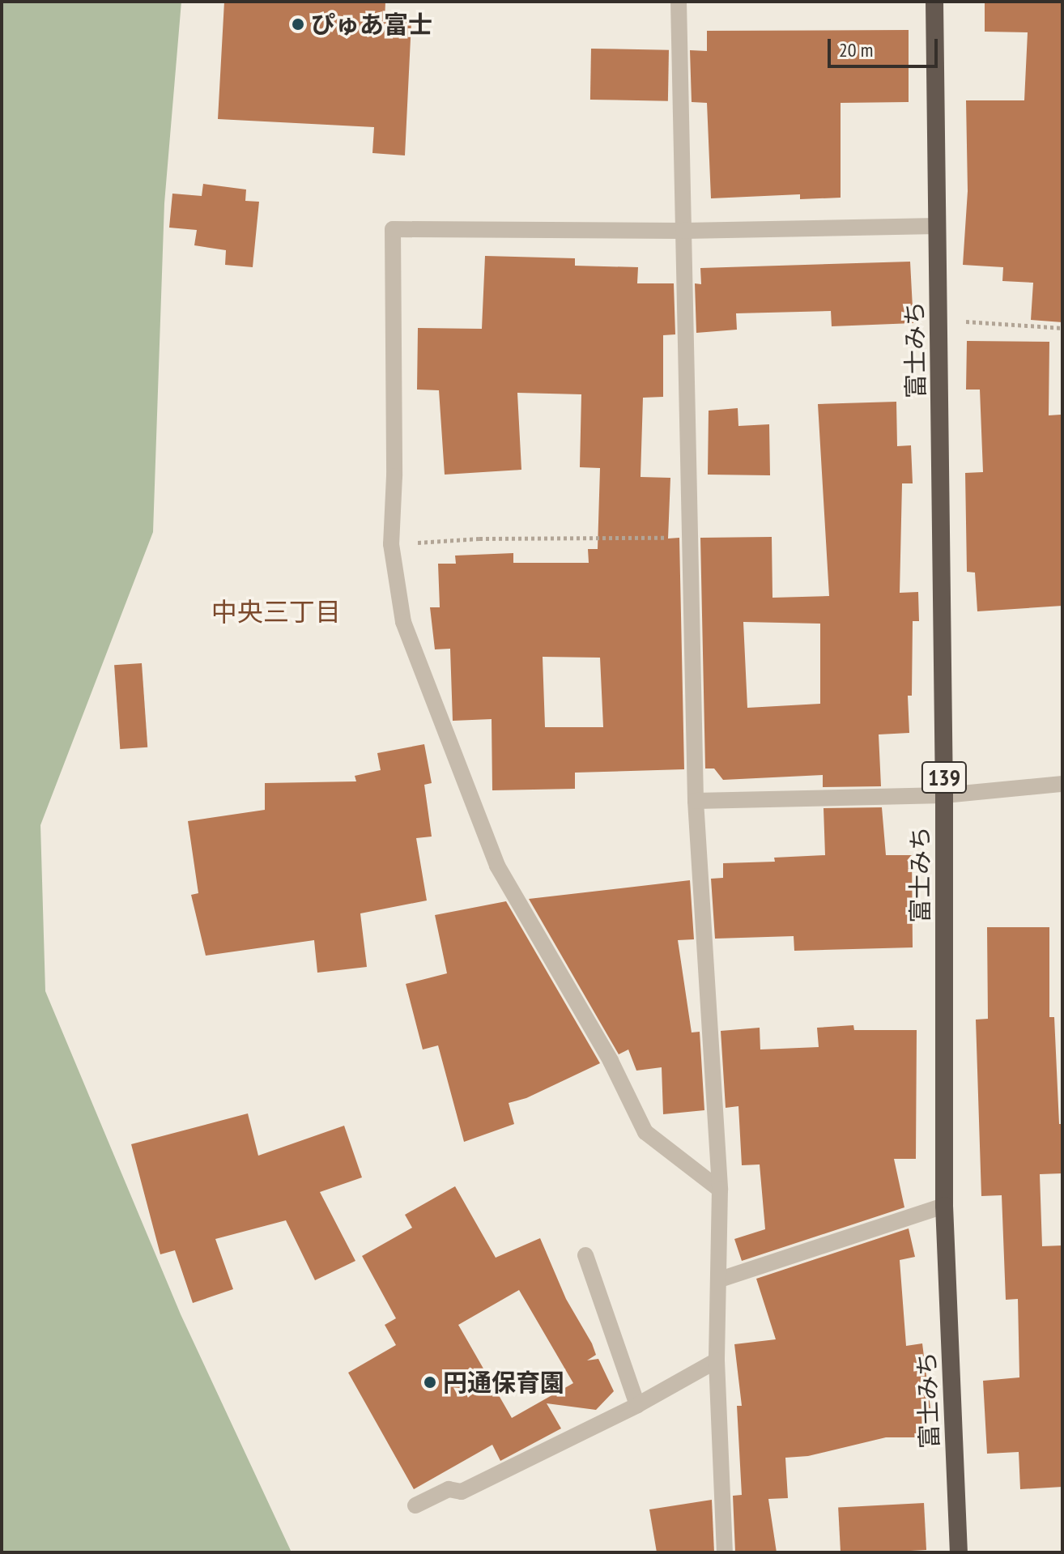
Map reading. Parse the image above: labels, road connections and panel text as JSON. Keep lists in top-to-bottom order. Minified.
{"streets":{"highway":["富士みち","139"]},"districts":["中央三丁目"],"places":["ぴゅあ富士","円通保育園"],"scale_bar":"20 m"}
